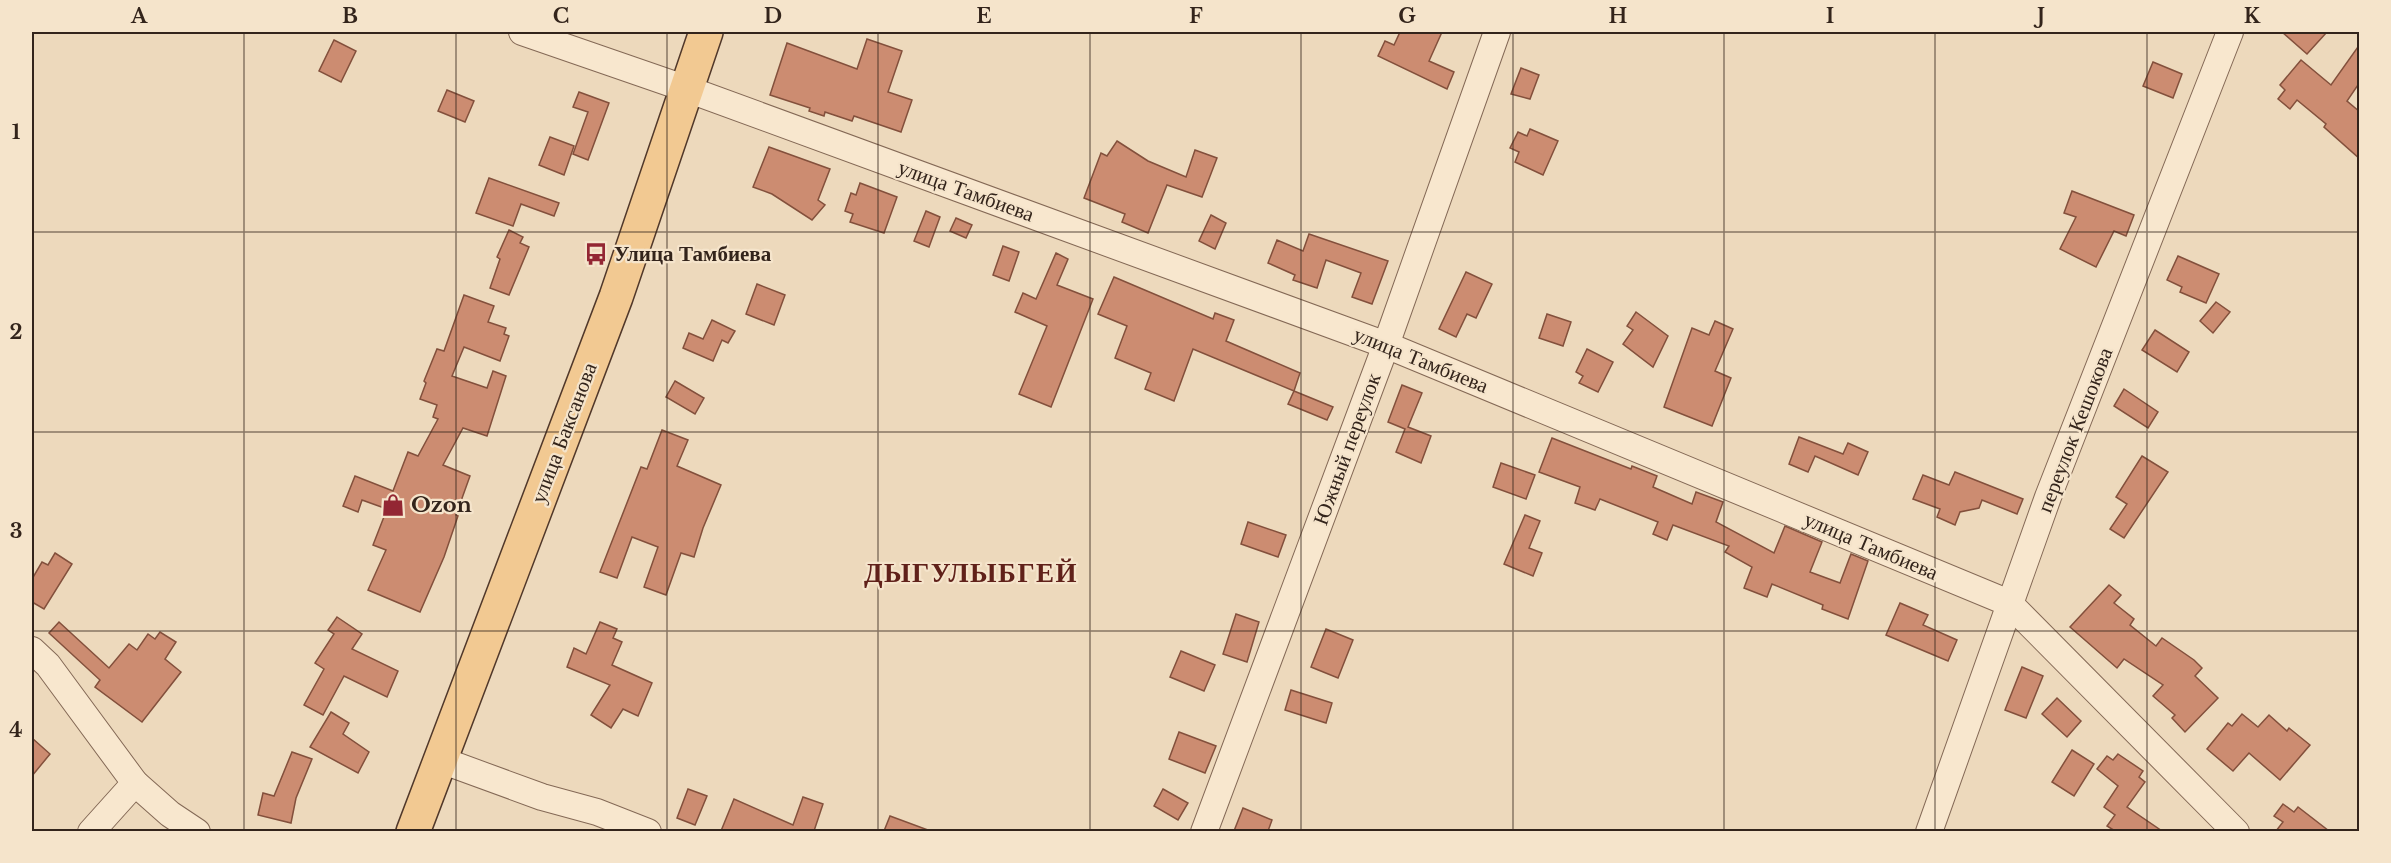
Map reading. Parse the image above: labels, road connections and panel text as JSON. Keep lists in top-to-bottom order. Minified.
{"streets":{"main road":["улица Баксанова"],"street":["улица Тамбиева","переулок Кешокова","Южный переулок"]},"crossings":[["улица Тамбиева","переулок Кешокова"],["улица Тамбиева","улица Баксанова"],["улица Тамбиева","Южный переулок"]],"districts":["ДЫГУЛЫБГЕЙ"],"places":{"bus stop":["Улица Тамбиева"],"shop":["Ozon"]},"grid":{"columns":["A","B","C","D","E","F","G","H","I","J","K"],"rows":["1","2","3","4"]}}
